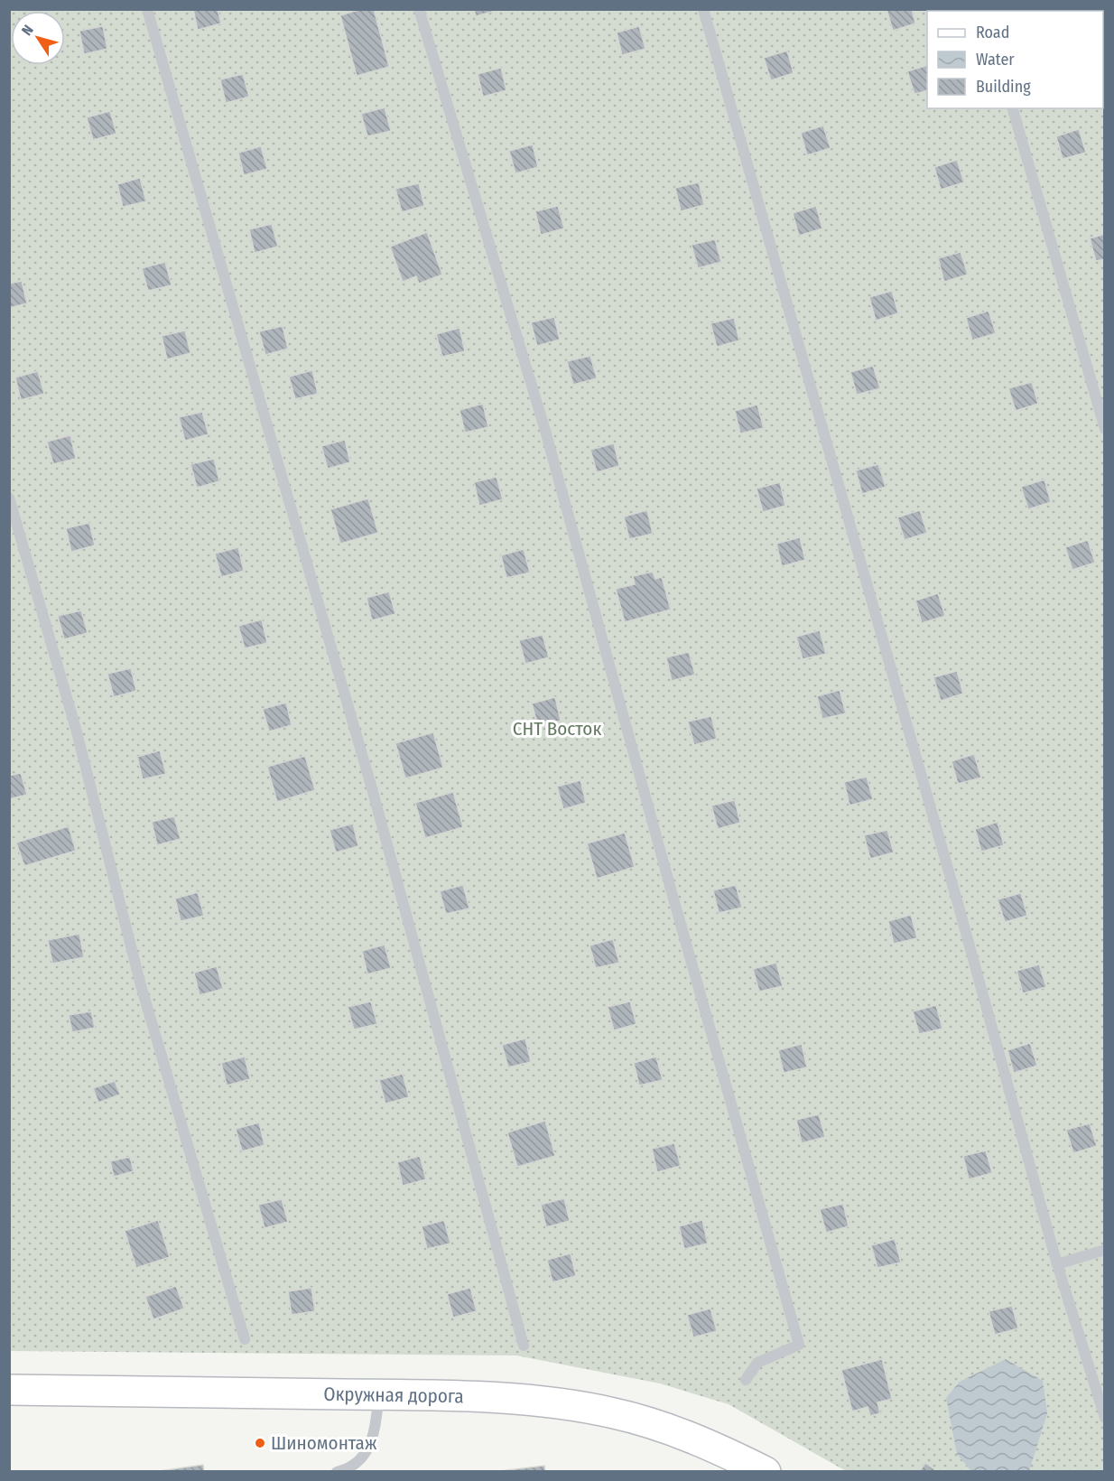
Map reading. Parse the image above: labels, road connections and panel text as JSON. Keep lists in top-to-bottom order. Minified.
{"streets":{"main road":["Окружная дорога"]},"parks":["СНТ Восток"],"places":["Шиномонтаж"],"legend":["Road","Water","Building"],"north":"top left"}
